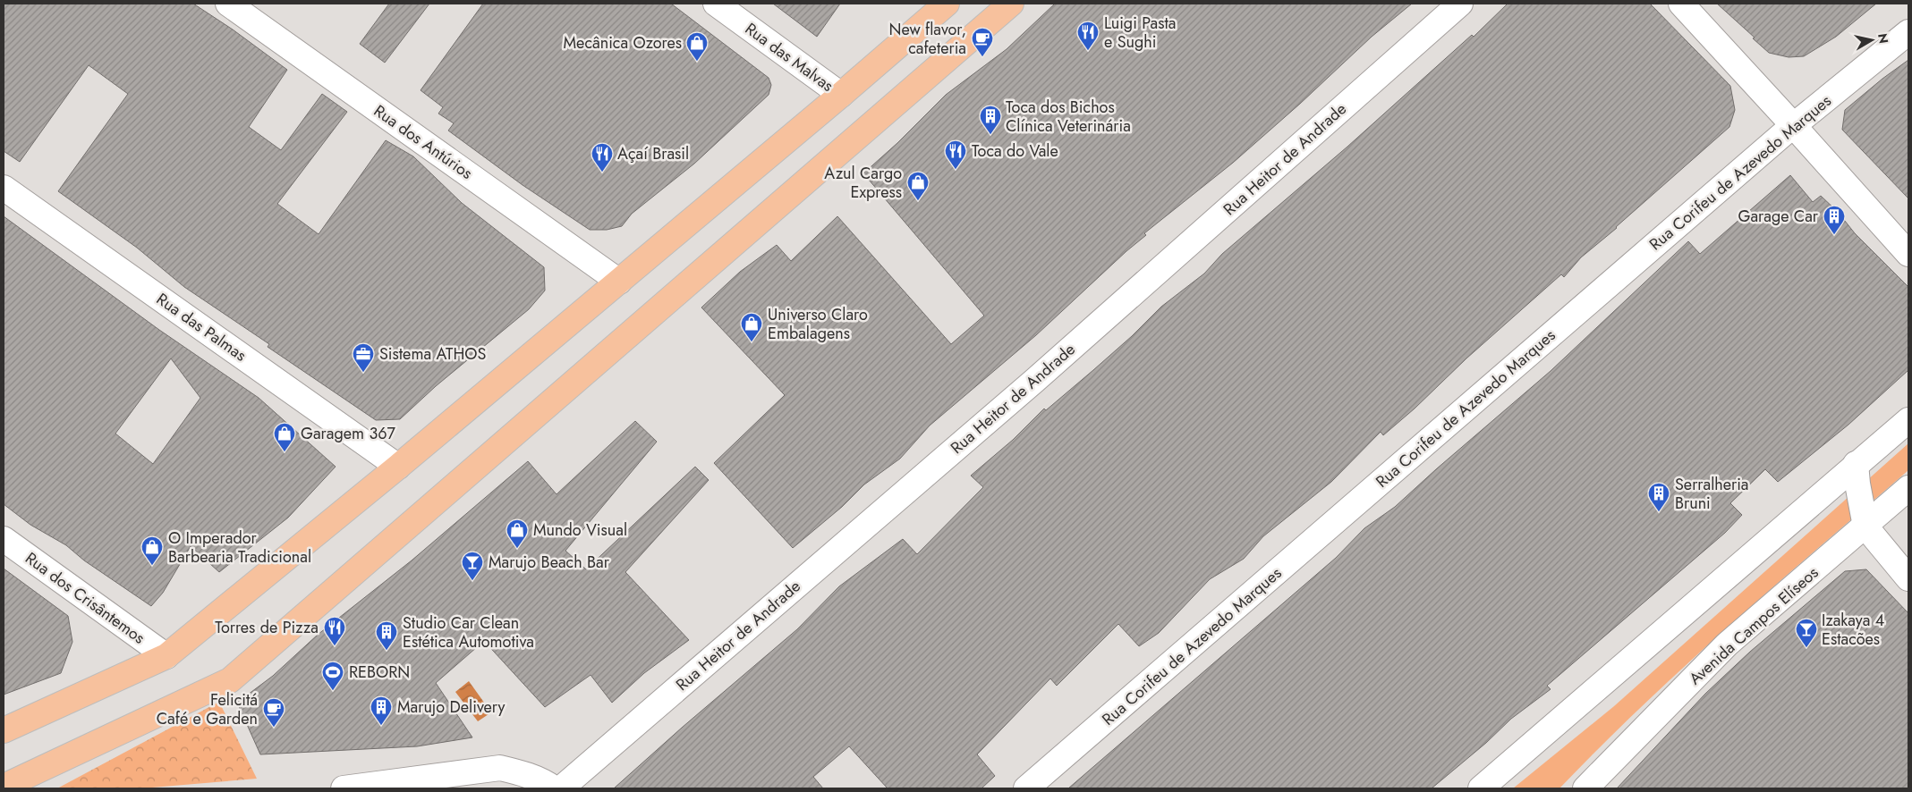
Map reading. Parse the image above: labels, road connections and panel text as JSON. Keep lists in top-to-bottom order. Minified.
{"streets":{"street":["Rua das Malvas","Rua dos Antúrios","Rua Heitor de Andrade","Rua Corifeu de Azevedo Marques","Rua das Palmas","Rua dos Crisântemos","Avenida Campos Elíseos"]},"places":{"restaurant":["Luigi Pasta e Sughi","Toca do Vale","Açaí Brasil","Torres de Pizza"],"cafe":["New flavor, cafeteria","Felicitá Café e Garden"],"shop":["Mecânica Ozores","Azul Cargo Express","Universo Claro Embalagens","Garagem 367","Mundo Visual","O Imperador Barbearia Tradicional"],"building":["Toca dos Bichos Clínica Veterinária","Garage Car","Serralheria Bruni","Studio Car Clean Estética Automotiva","Marujo Delivery"],"office":["Sistema ATHOS"],"bar":["Marujo Beach Bar","Izakaya 4 Estacões"],"sports":["REBORN"]},"north":"right"}
